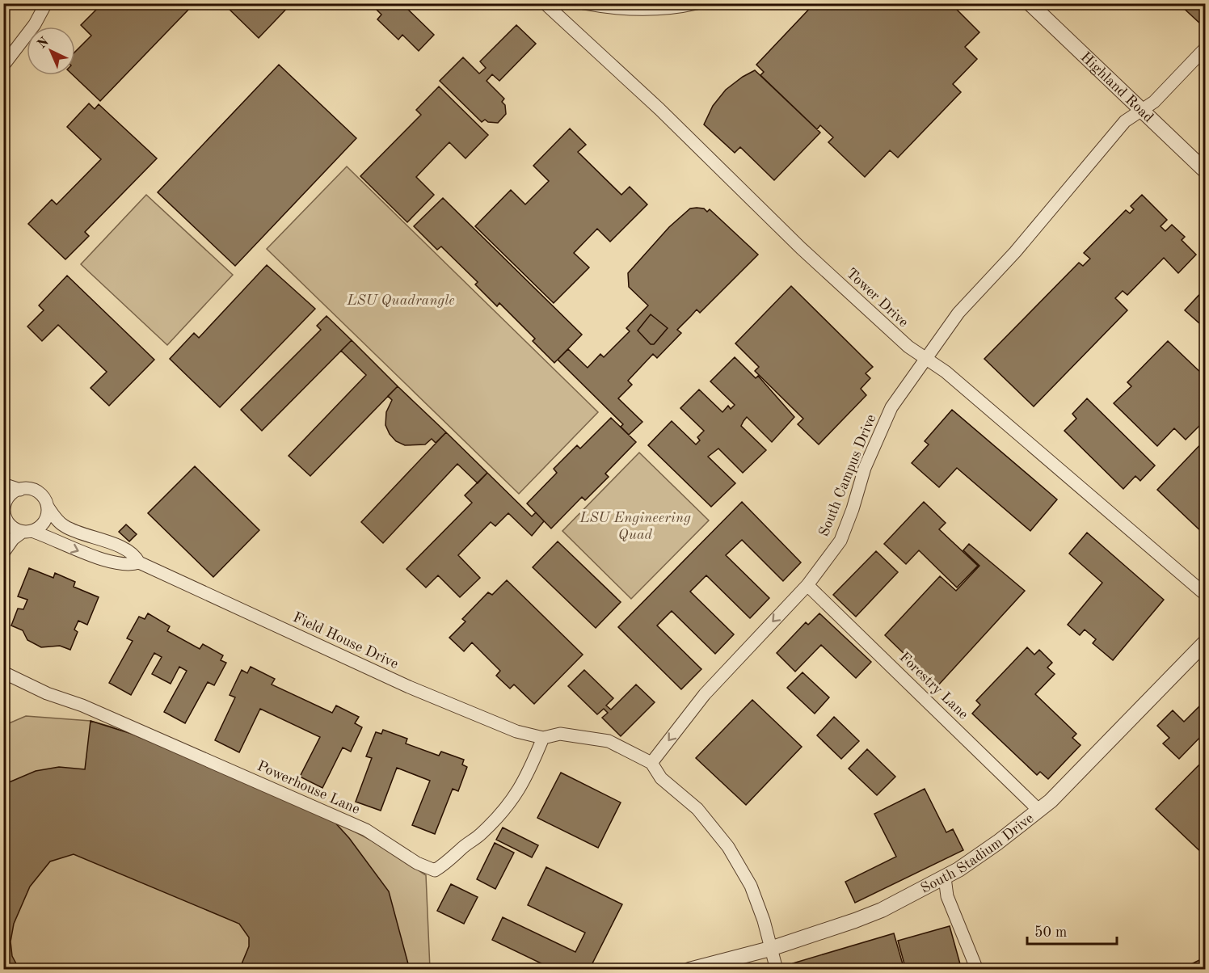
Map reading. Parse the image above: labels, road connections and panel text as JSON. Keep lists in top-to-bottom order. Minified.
{"streets":{"street":["Highland Road","Tower Drive","South Campus Drive","Field House Drive","Forestry Lane","Powerhouse Lane","South Stadium Drive"]},"crossings":[["Highland Road","South Campus Drive"],["Tower Drive","South Campus Drive"],["South Campus Drive","Forestry Lane"],["Field House Drive","Powerhouse Lane"],["Forestry Lane","South Stadium Drive"]],"parks":["LSU Quadrangle","LSU Engineering Quad"],"scale_bar":"50 m","north":"top left"}
